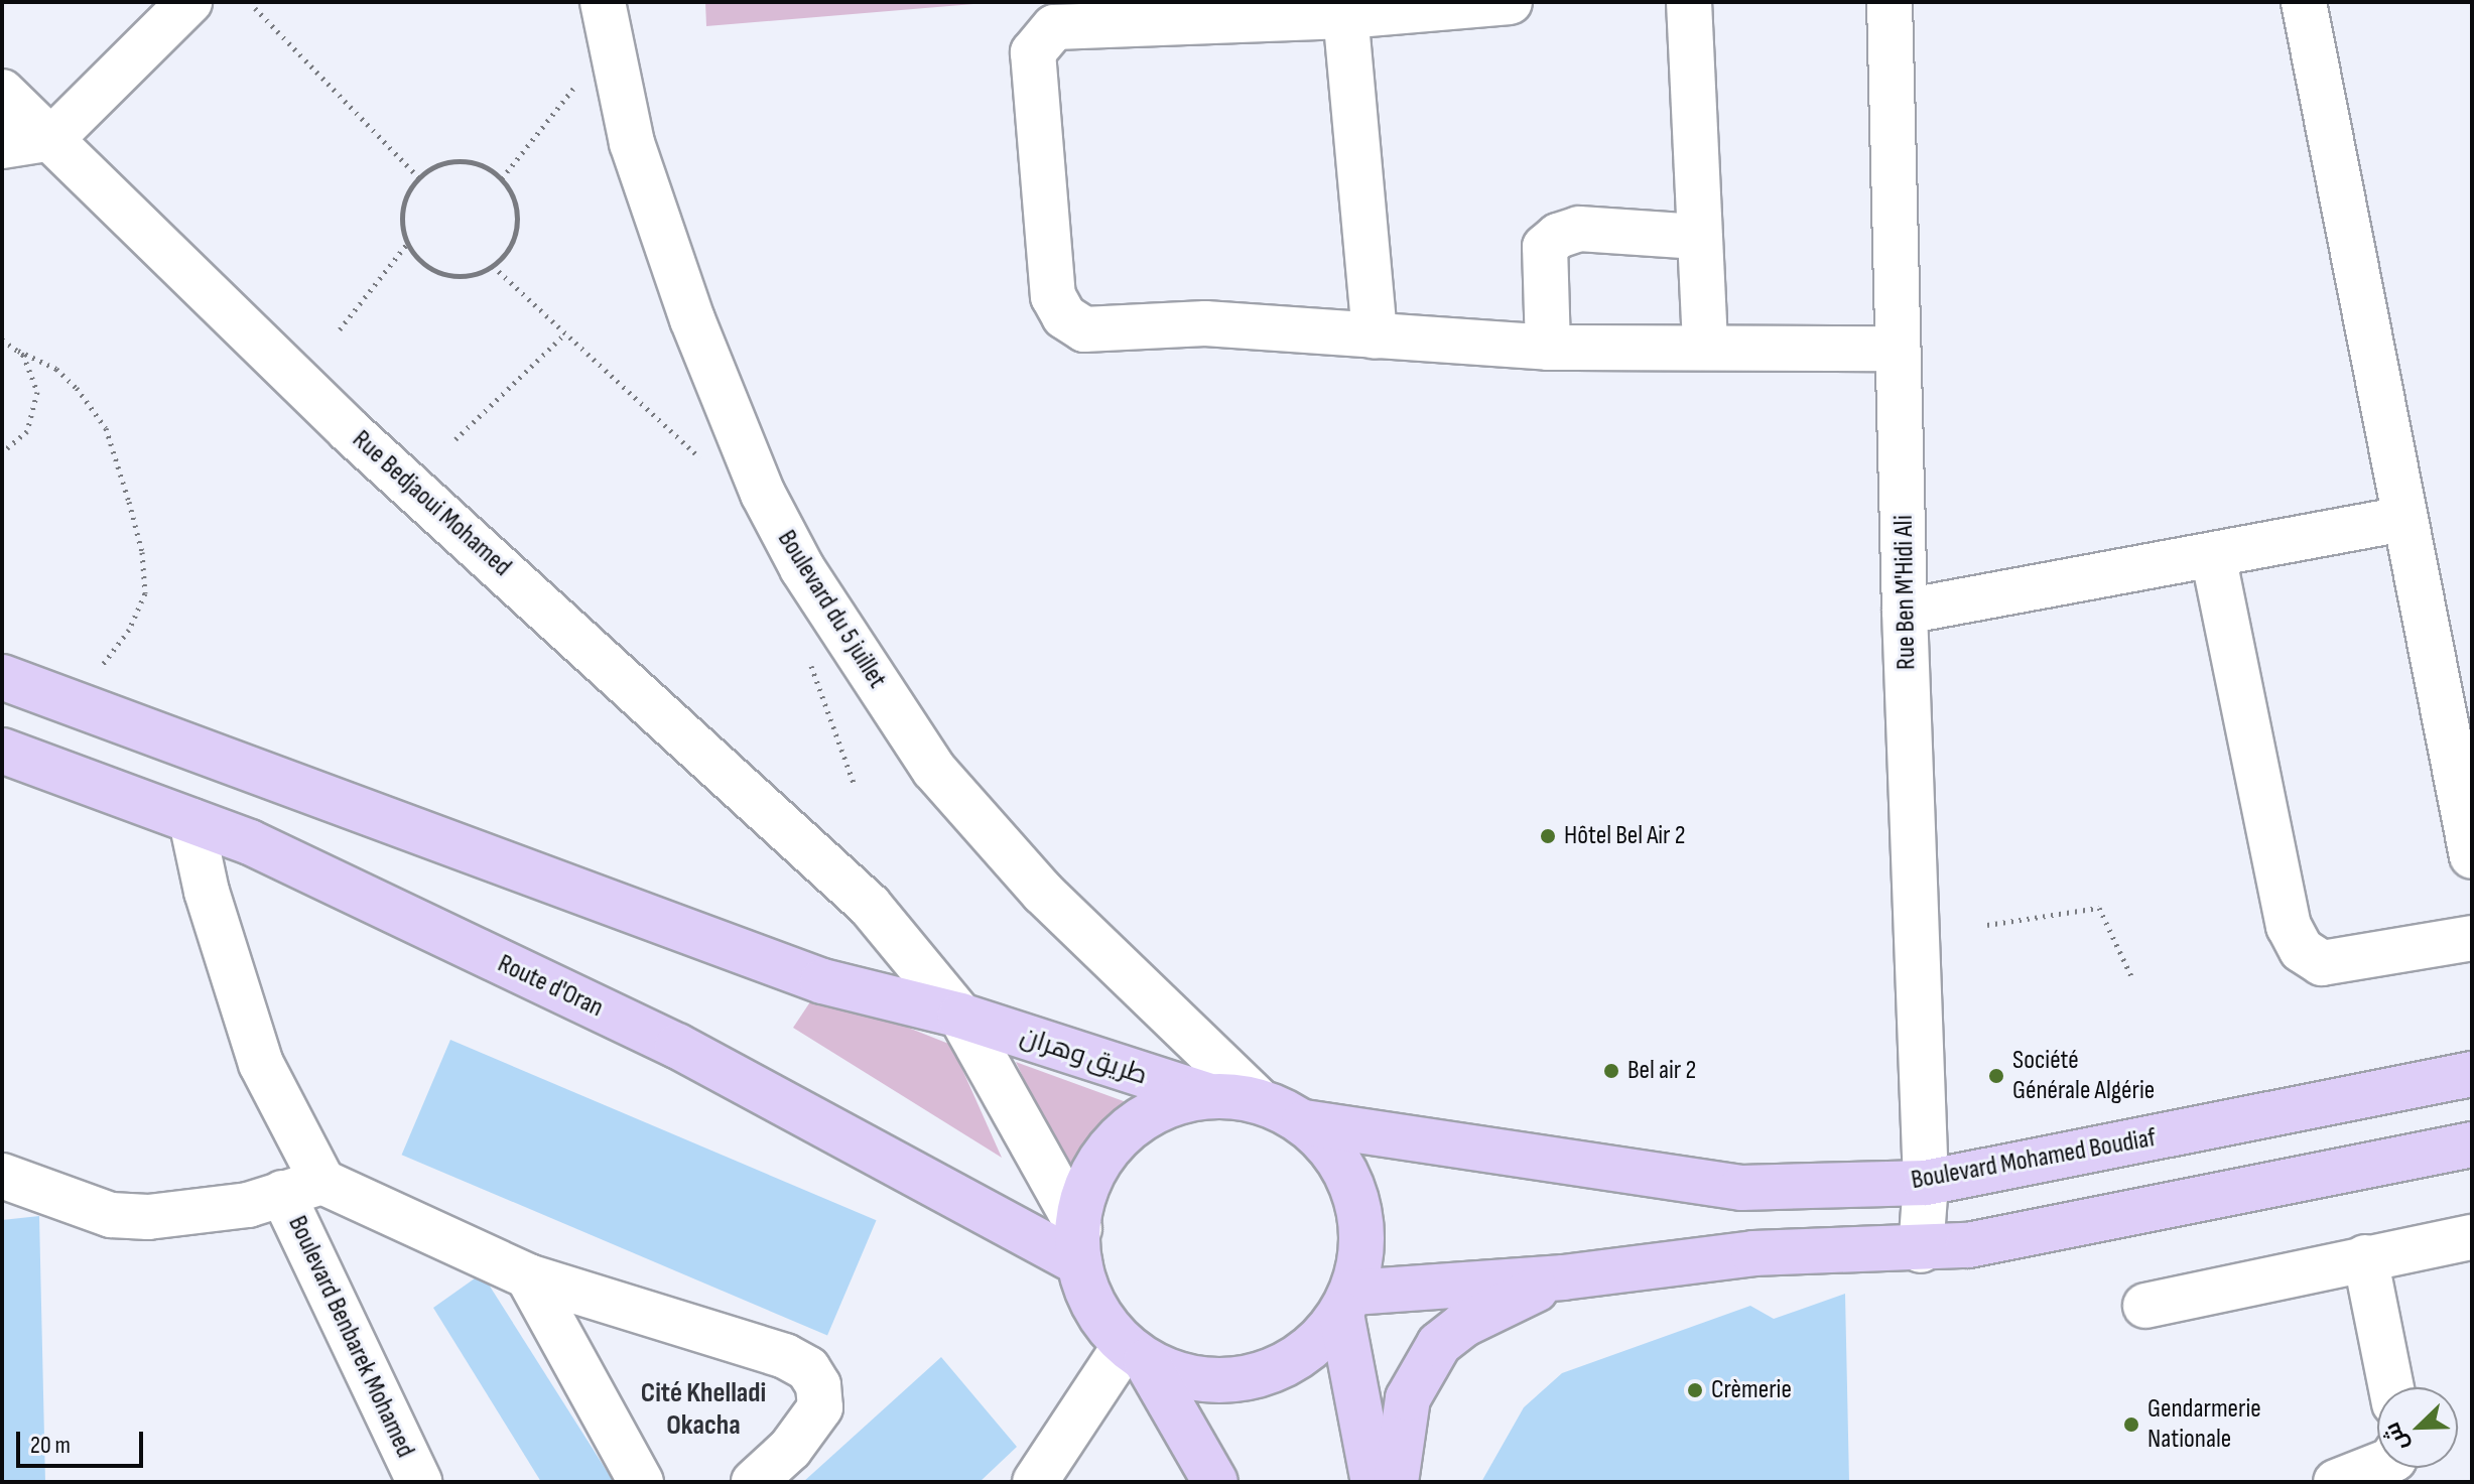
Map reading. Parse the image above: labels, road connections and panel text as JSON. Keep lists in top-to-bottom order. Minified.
{"streets":{"main road":["Route d'Oran","طريق وهران","Boulevard Mohamed Boudiaf"],"street":["Rue Bedjaoui Mohamed","Rue Ben M'Hidi Ali","Boulevard du 5 juillet","Boulevard Benbarek Mohamed"]},"crossings":[["Rue Bedjaoui Mohamed","Boulevard du 5 juillet"],["Rue Bedjaoui Mohamed","Route d'Oran"],["Rue Bedjaoui Mohamed","طريق وهران"],["Rue Bedjaoui Mohamed","Boulevard Mohamed Boudiaf"],["Rue Ben M'Hidi Ali","Boulevard Mohamed Boudiaf"],["Boulevard du 5 juillet","Route d'Oran"],["Boulevard du 5 juillet","طريق وهران"],["Boulevard du 5 juillet","Boulevard Mohamed Boudiaf"],["Route d'Oran","طريق وهران"],["Route d'Oran","Boulevard Mohamed Boudiaf"],["Route d'Oran","Boulevard Benbarek Mohamed"],["طريق وهران","Boulevard Mohamed Boudiaf"]],"districts":["Cité Khelladi Okacha"],"places":["Hôtel Bel Air 2","Bel air 2","Société Générale Algérie","Crèmerie","Gendarmerie Nationale"],"scale_bar":"20 m","north":"bottom left"}
